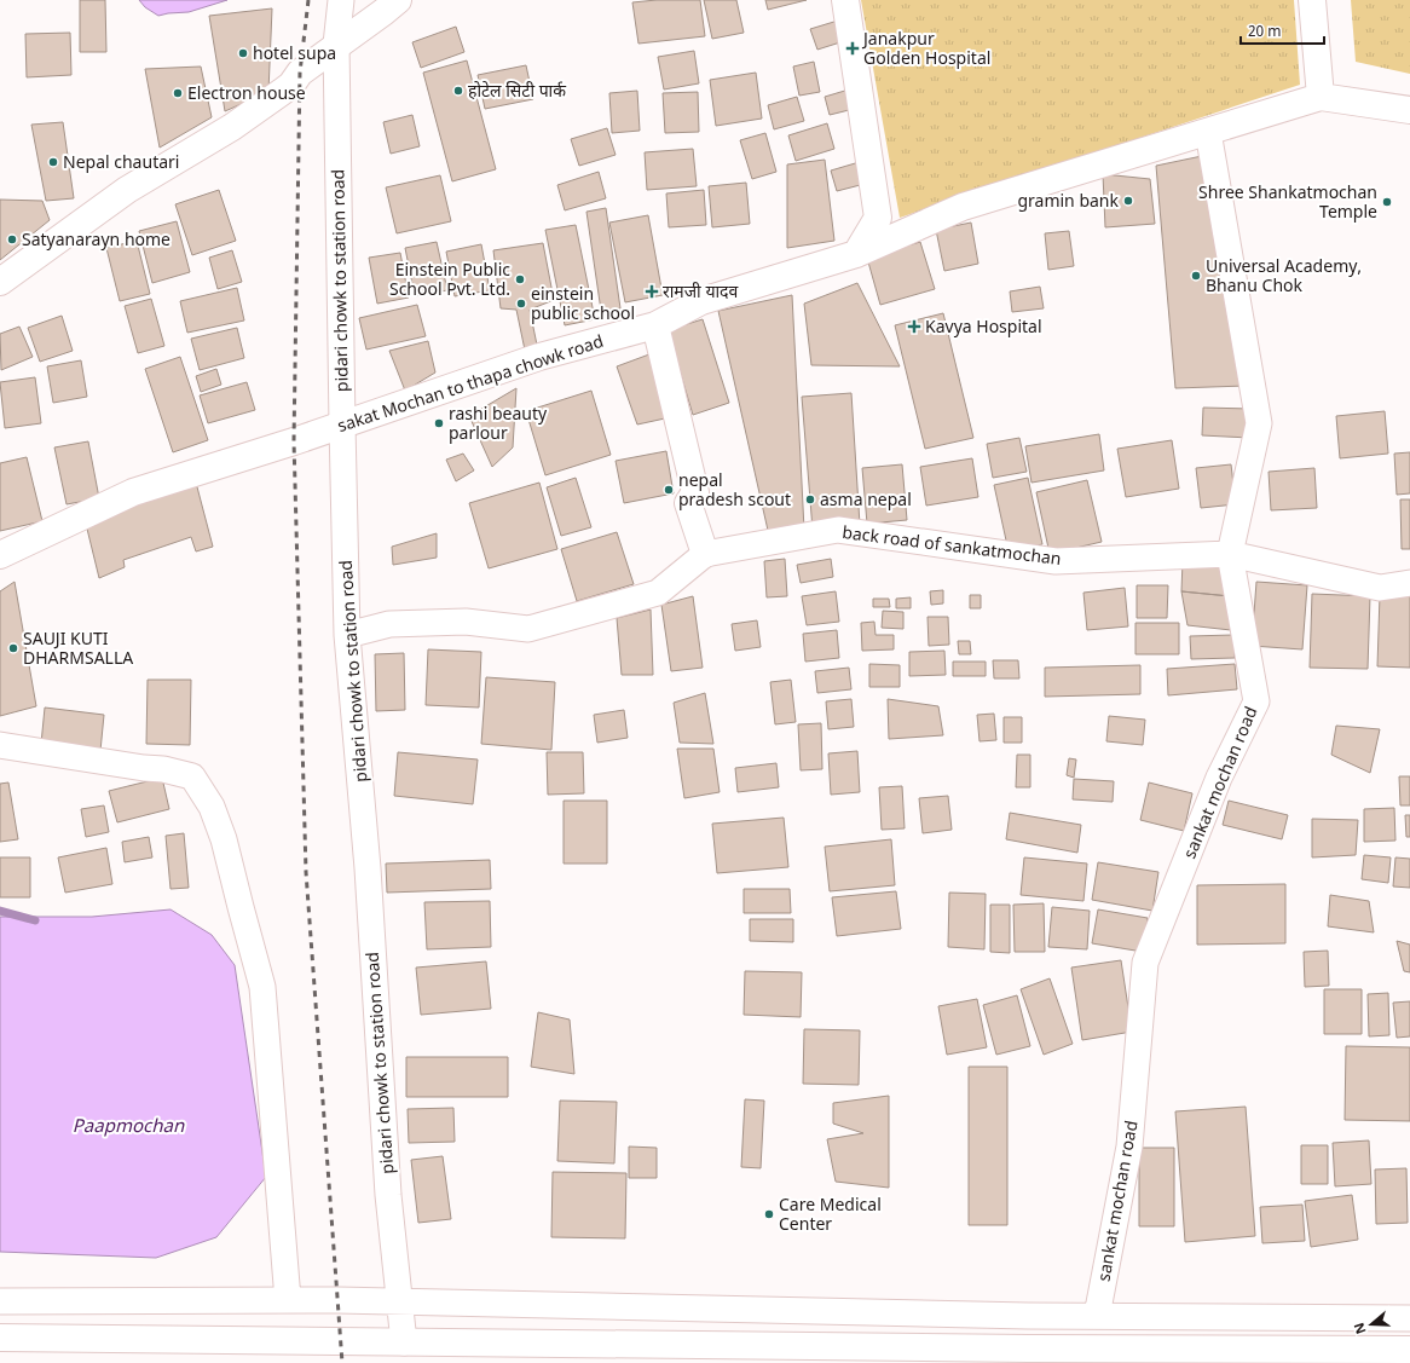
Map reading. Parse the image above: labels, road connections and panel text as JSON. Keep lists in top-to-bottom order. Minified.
{"streets":{"main road":["sakat Mochan to thapa chowk road"],"street":["pidari chowk to station road","back road of sankatmochan","sankat mochan road"]},"crossings":[["pidari chowk to station road","sakat Mochan to thapa chowk road"],["pidari chowk to station road","back road of sankatmochan"],["sakat Mochan to thapa chowk road","sankat mochan road"],["back road of sankatmochan","sankat mochan road"]],"water":["Paapmochan"],"places":{"health":["Janakpur Golden Hospital","रामजी यादव","Kavya Hospital"],"other":["hotel supa","होटेल सिटी पार्क","Electron house","Nepal chautari","gramin bank","Shree Shankatmochan Temple","Satyanarayn home","Universal Academy, Bhanu Chok","Einstein Public School Pvt. Ltd.","einstein public school","rashi beauty parlour","nepal pradesh scout","asma nepal","SAUJI KUTI DHARMSALLA","Care Medical Center"]},"scale_bar":"20 m","north":"left"}
